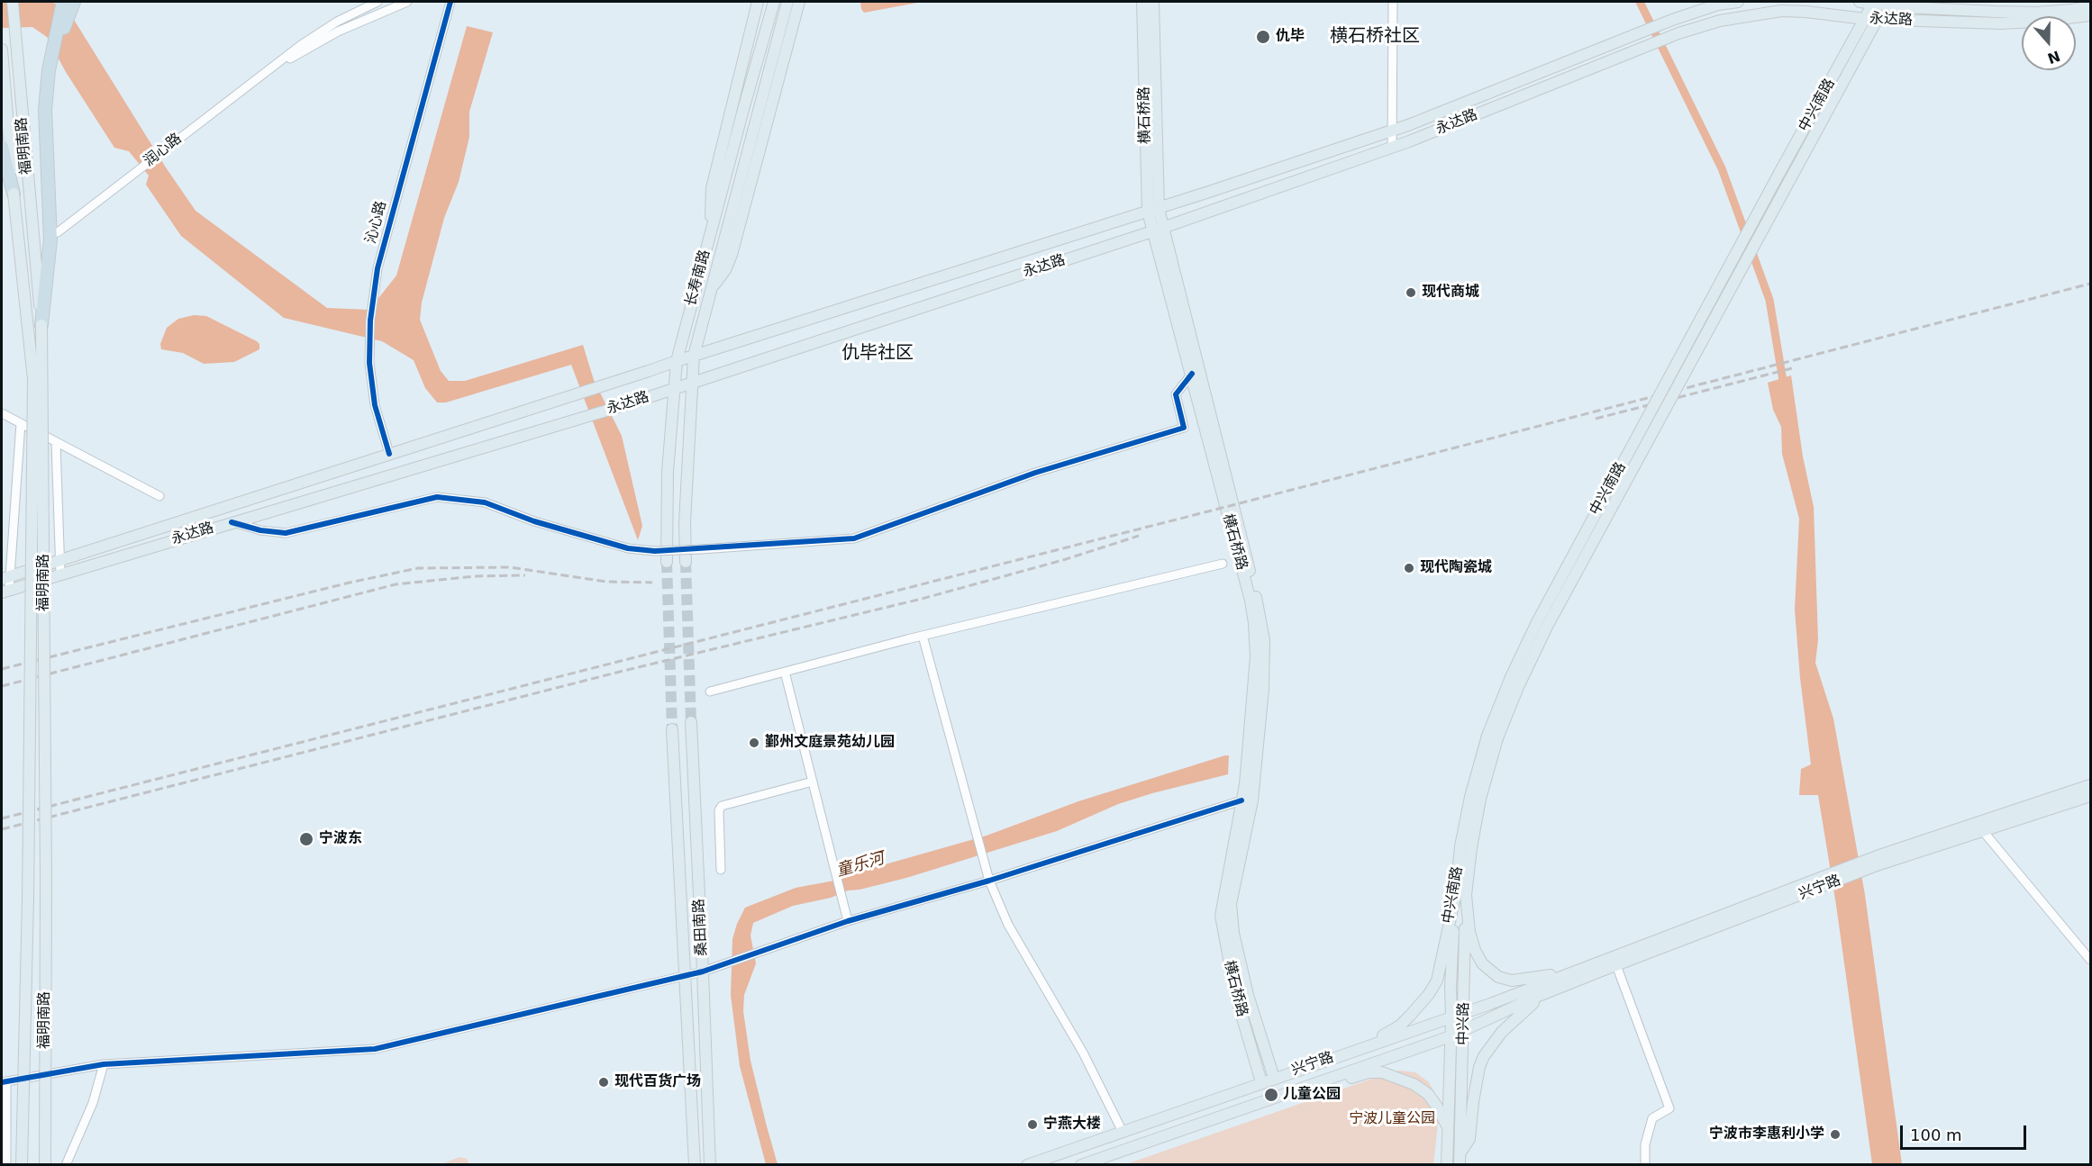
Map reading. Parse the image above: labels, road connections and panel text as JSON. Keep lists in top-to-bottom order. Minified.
{"streets":{"main road":["永达路","中兴南路","横石桥路","福明南路","长寿南路","兴宁路","桑田南路","中兴路"],"street":["润心路","沁心路"]},"crossings":[["永达路","中兴南路"],["永达路","横石桥路"],["永达路","沁心路"],["永达路","长寿南路"],["中兴南路","兴宁路"],["中兴南路","中兴路"],["横石桥路","兴宁路"],["兴宁路","中兴路"]],"districts":["横石桥社区","仇毕社区"],"water":["童乐河"],"parks":["宁波儿童公园"],"places":["仇毕","现代商城","现代陶瓷城","鄞州文庭景苑幼儿园","宁波东","现代百货广场","儿童公园","宁燕大楼","宁波市李惠利小学"],"scale_bar":"100 m","north":"bottom"}
